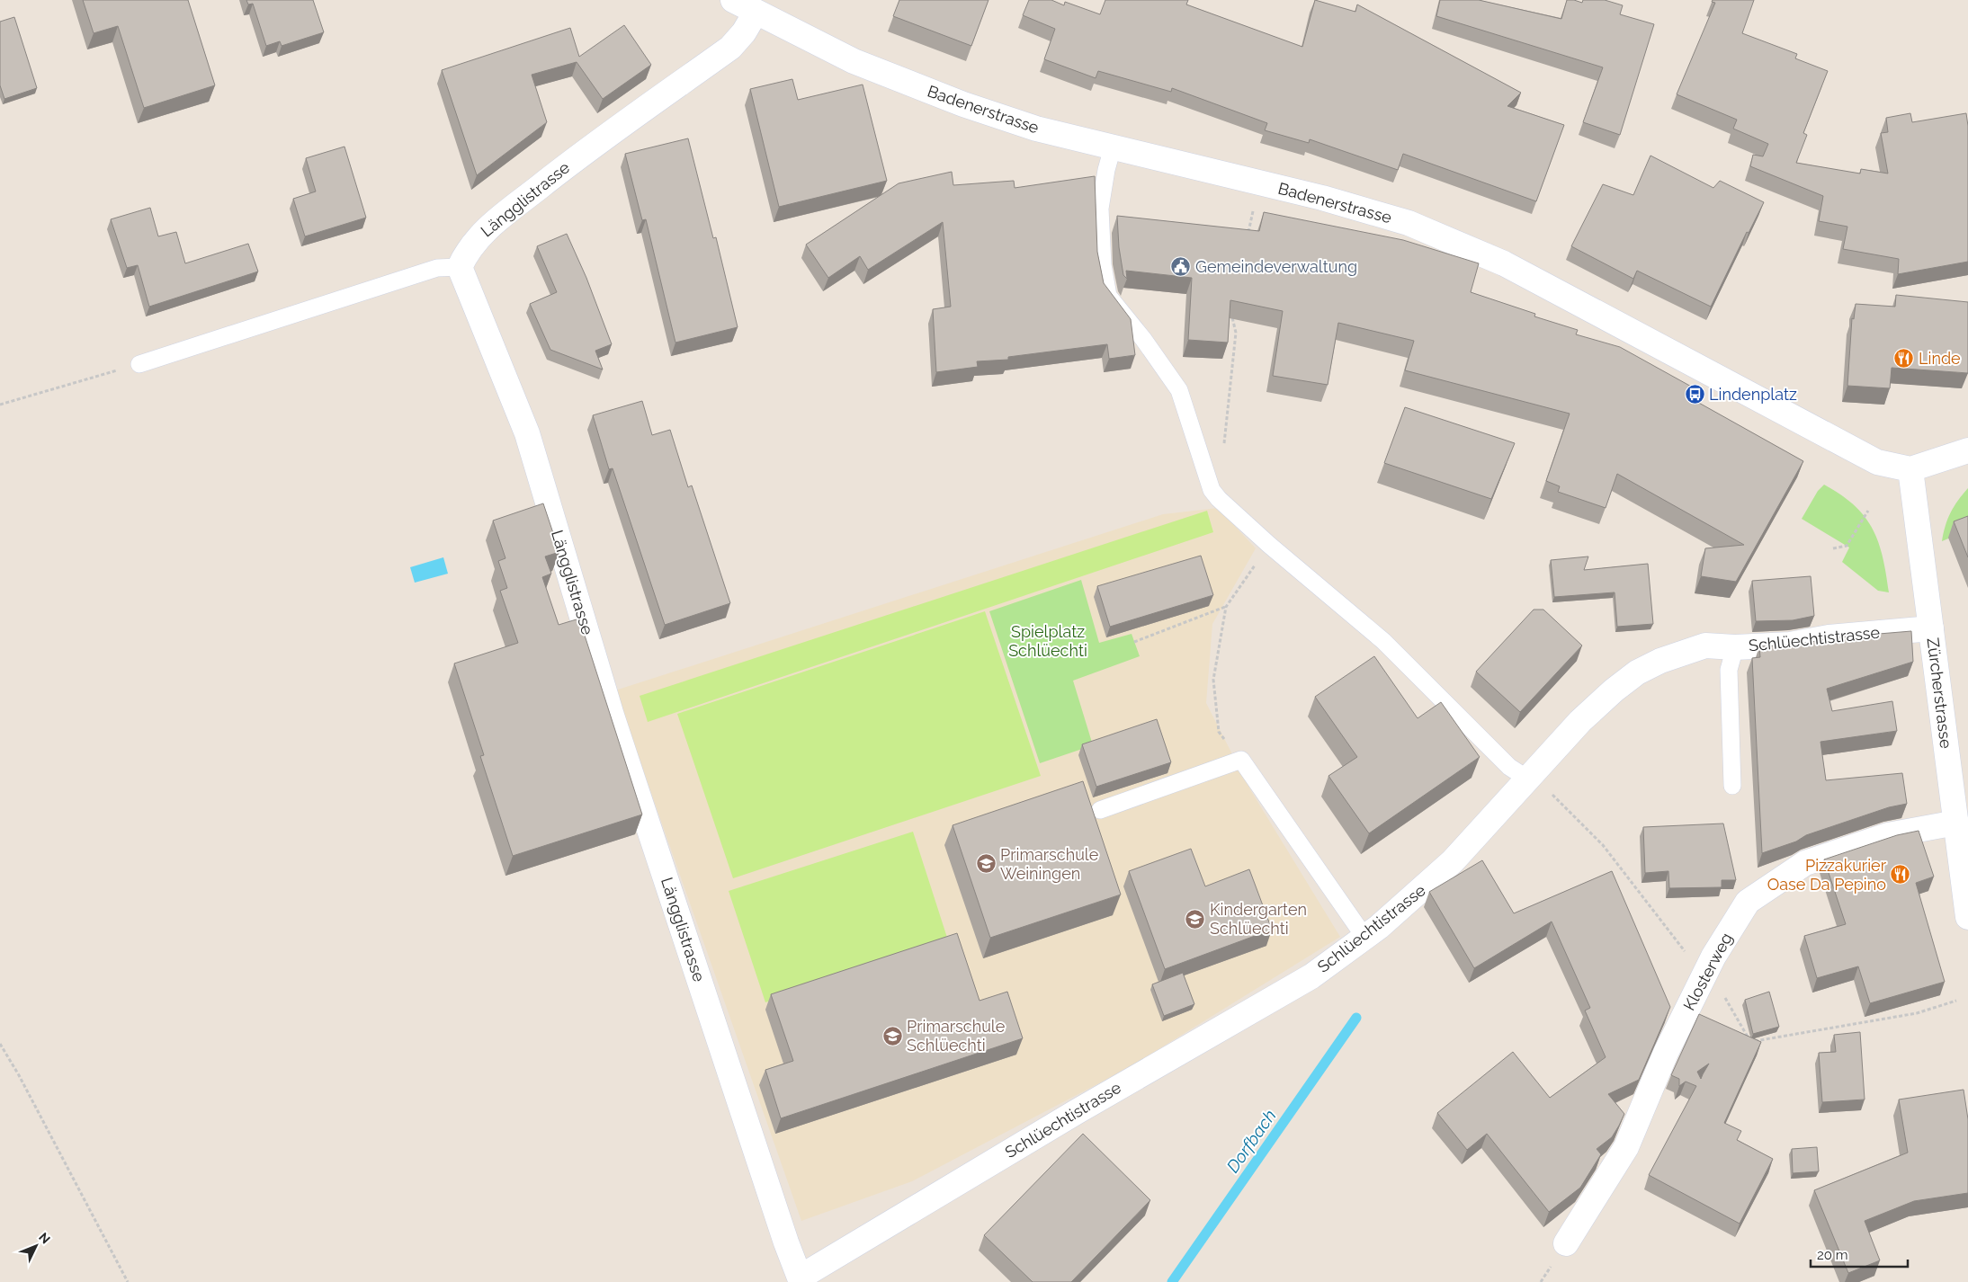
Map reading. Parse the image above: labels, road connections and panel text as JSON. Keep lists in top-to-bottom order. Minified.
{"streets":{"street":["Badenerstrasse","Längglistrasse","Schlüechtistrasse","Zürcherstrasse","Klosterweg"]},"crossings":[["Badenerstrasse","Längglistrasse"],["Badenerstrasse","Zürcherstrasse"],["Längglistrasse","Schlüechtistrasse"],["Schlüechtistrasse","Zürcherstrasse"],["Zürcherstrasse","Klosterweg"]],"water":["Dorfbach"],"parks":["Spielplatz Schlüechti"],"places":{"public building":["Gemeindeverwaltung"],"restaurant":["Linde","Pizzakurier Oase Da Pepino"],"bus stop":["Lindenplatz"],"school or university":["Primarschule Weiningen","Kindergarten Schlüechti","Primarschule Schlüechti"]},"scale_bar":"20 m","north":"top right"}
